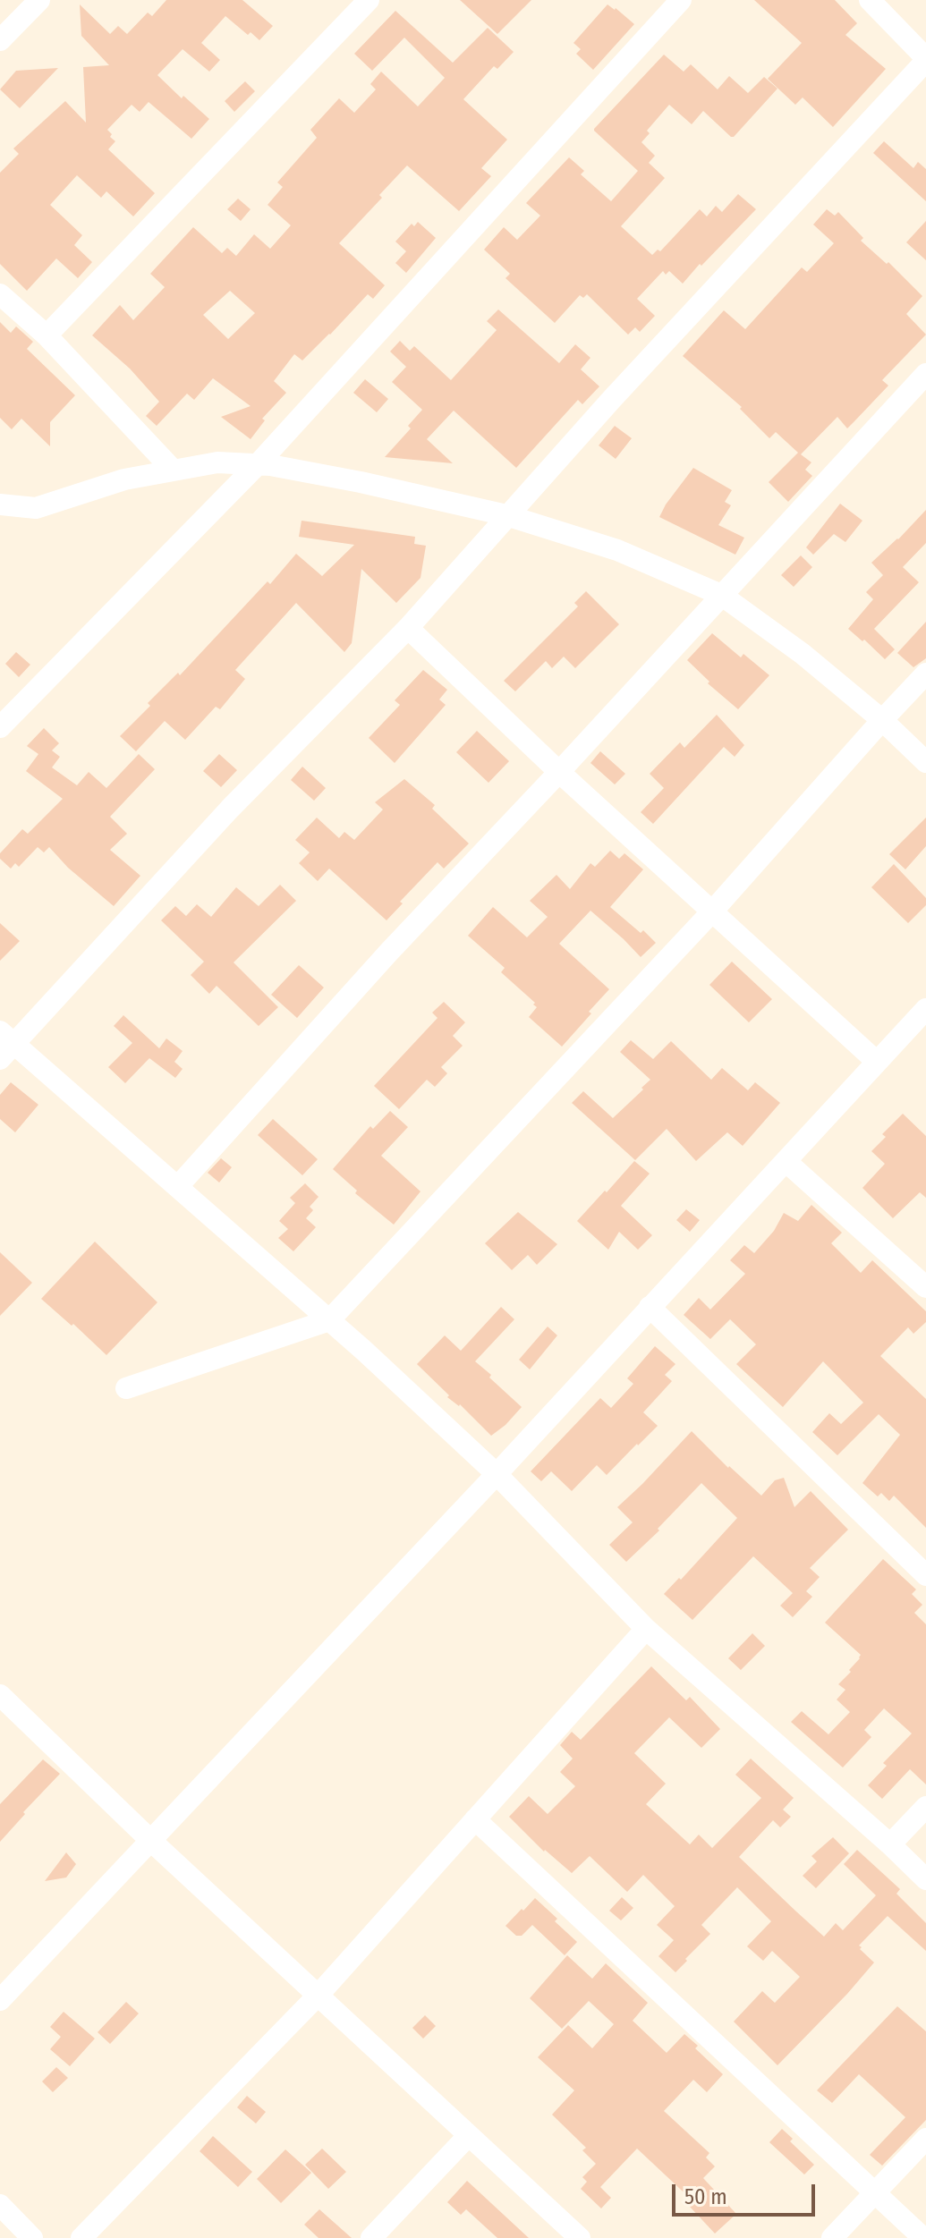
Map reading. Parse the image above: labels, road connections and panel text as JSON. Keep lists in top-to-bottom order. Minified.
{"scale_bar":"50 m"}
